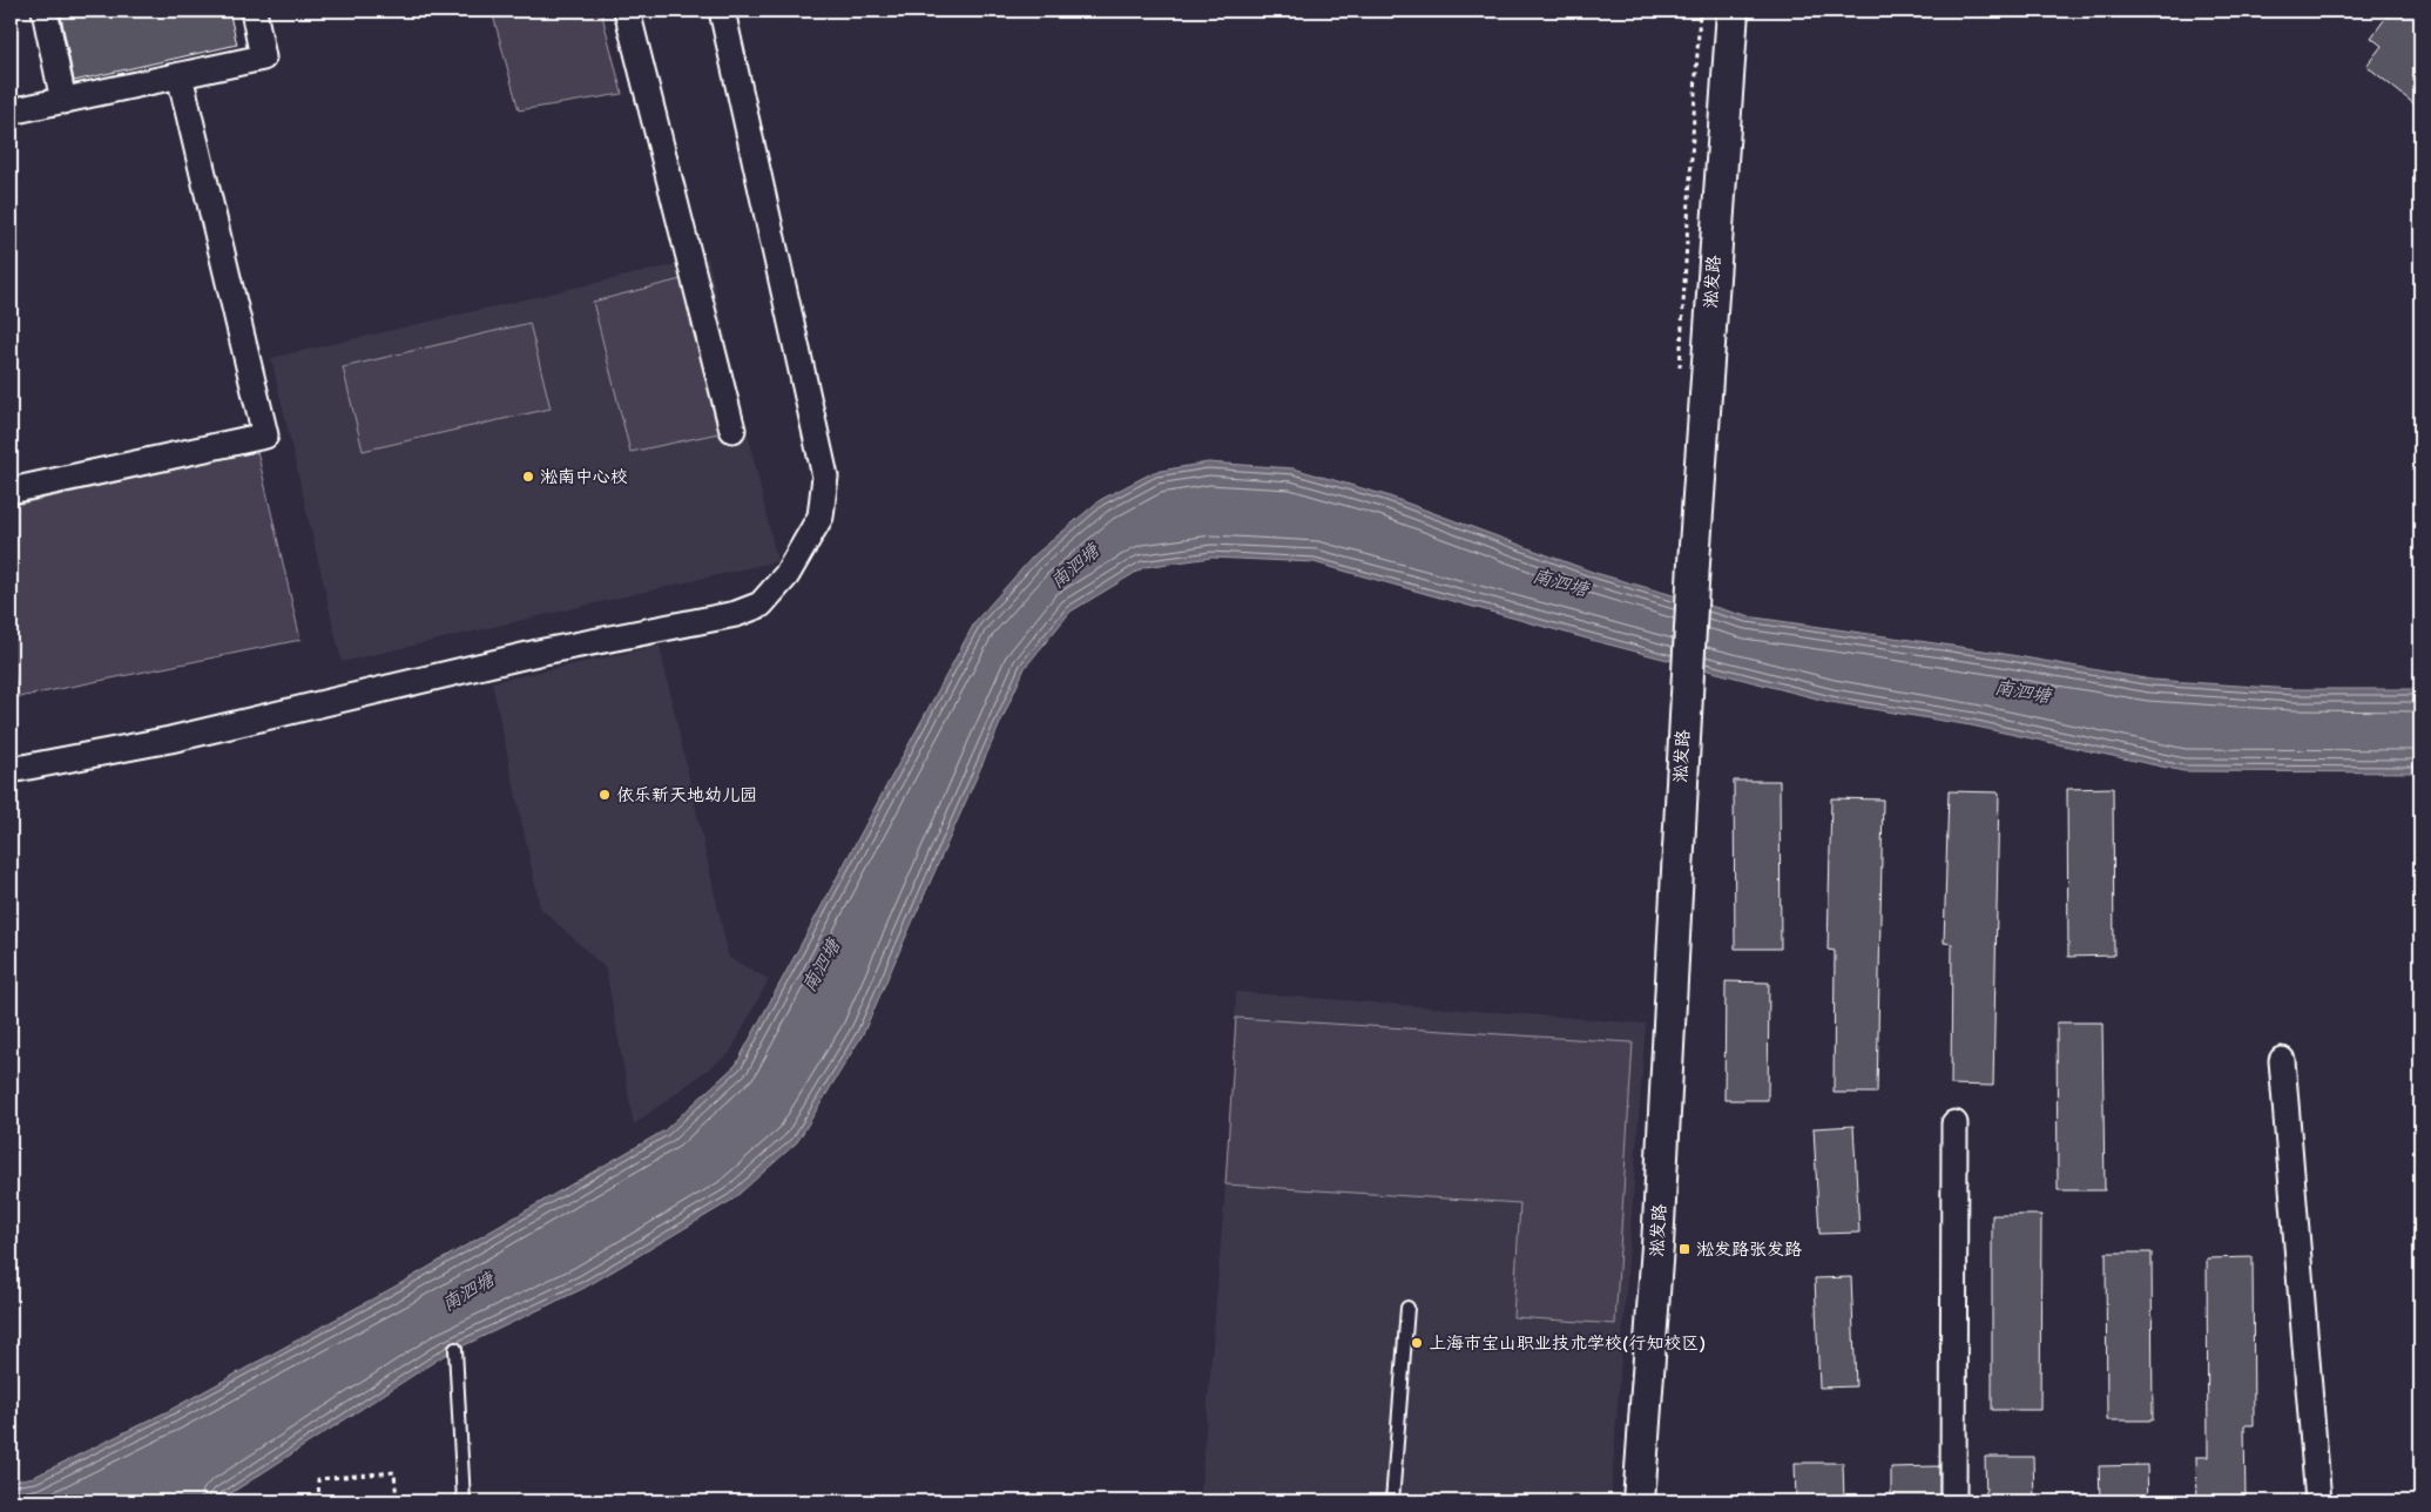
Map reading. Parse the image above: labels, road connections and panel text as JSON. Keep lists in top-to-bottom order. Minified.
{"streets":{"street":["淞发路"]},"water":["南泗塘"],"places":{"other":["淞南中心校","依乐新天地幼儿园","上海市宝山职业技术学校(行知校区)"],"transit":["淞发路张发路"]}}
